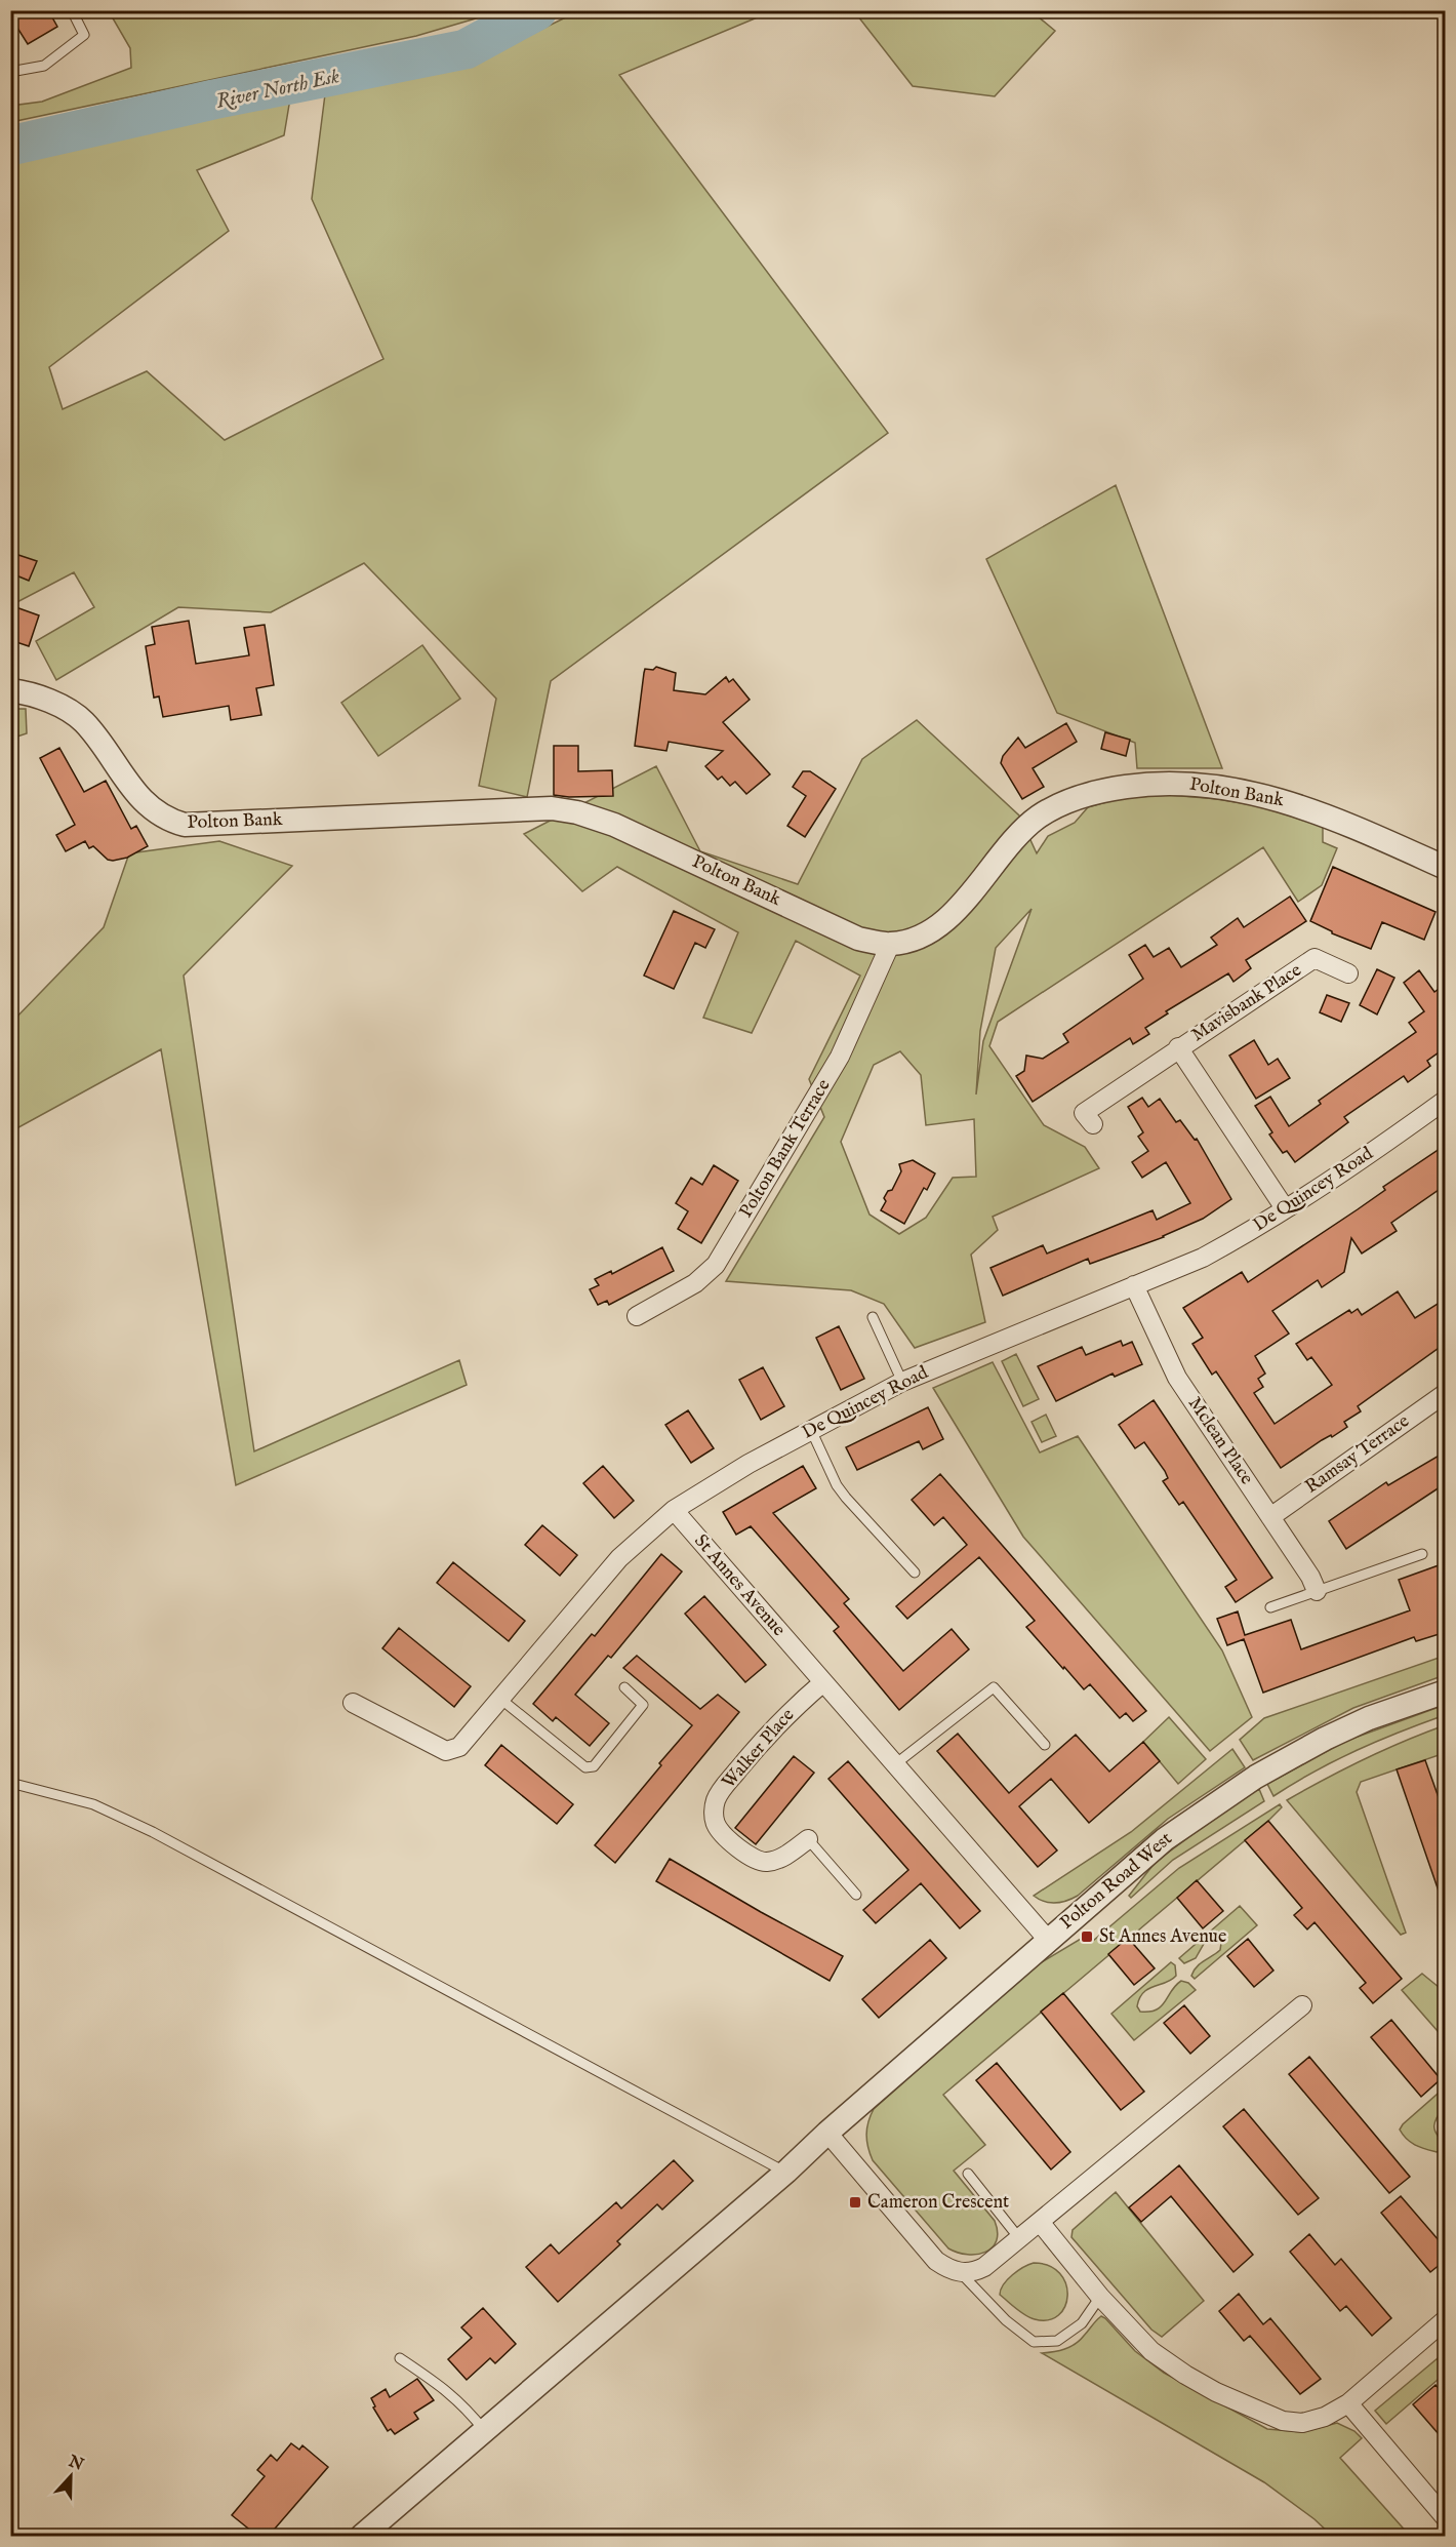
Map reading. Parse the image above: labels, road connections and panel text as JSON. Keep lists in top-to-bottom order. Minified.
{"streets":{"street":["Polton Bank","Mavisbank Place","Polton Bank Terrace","De Quincey Road","Mclean Place","Ramsay Terrace","St Annes Avenue","Walker Place","Polton Road West"]},"crossings":[["Polton Bank","Polton Bank Terrace"],["Mavisbank Place","De Quincey Road"],["De Quincey Road","Mclean Place"],["De Quincey Road","St Annes Avenue"],["Mclean Place","Ramsay Terrace"],["St Annes Avenue","Walker Place"],["St Annes Avenue","Polton Road West"]],"water":["River North Esk"],"places":{"transit":["St Annes Avenue","Cameron Crescent"]},"north":"top"}
